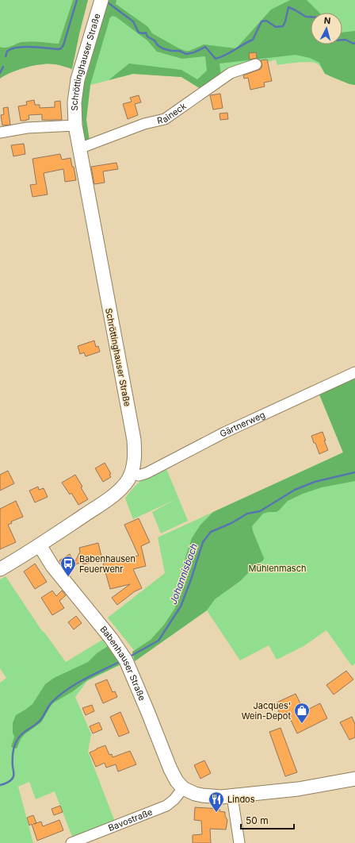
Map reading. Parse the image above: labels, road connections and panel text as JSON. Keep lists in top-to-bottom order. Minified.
{"streets":{"main road":["Schröttinghauser Straße","Babenhauser Straße"],"street":["Raineck","Gärtnerweg","Bavostraße"]},"crossings":[["Schröttinghauser Straße","Raineck"],["Schröttinghauser Straße","Gärtnerweg"],["Schröttinghauser Straße","Babenhauser Straße"],["Babenhauser Straße","Bavostraße"]],"water":["Johannisbach"],"parks":["Mühlenmasch"],"places":{"bus stop":["Babenhausen Feuerwehr"],"shop":["Jacques' Wein-Depot"],"restaurant":["Lindos"]},"scale_bar":"50 m","north":"top"}
